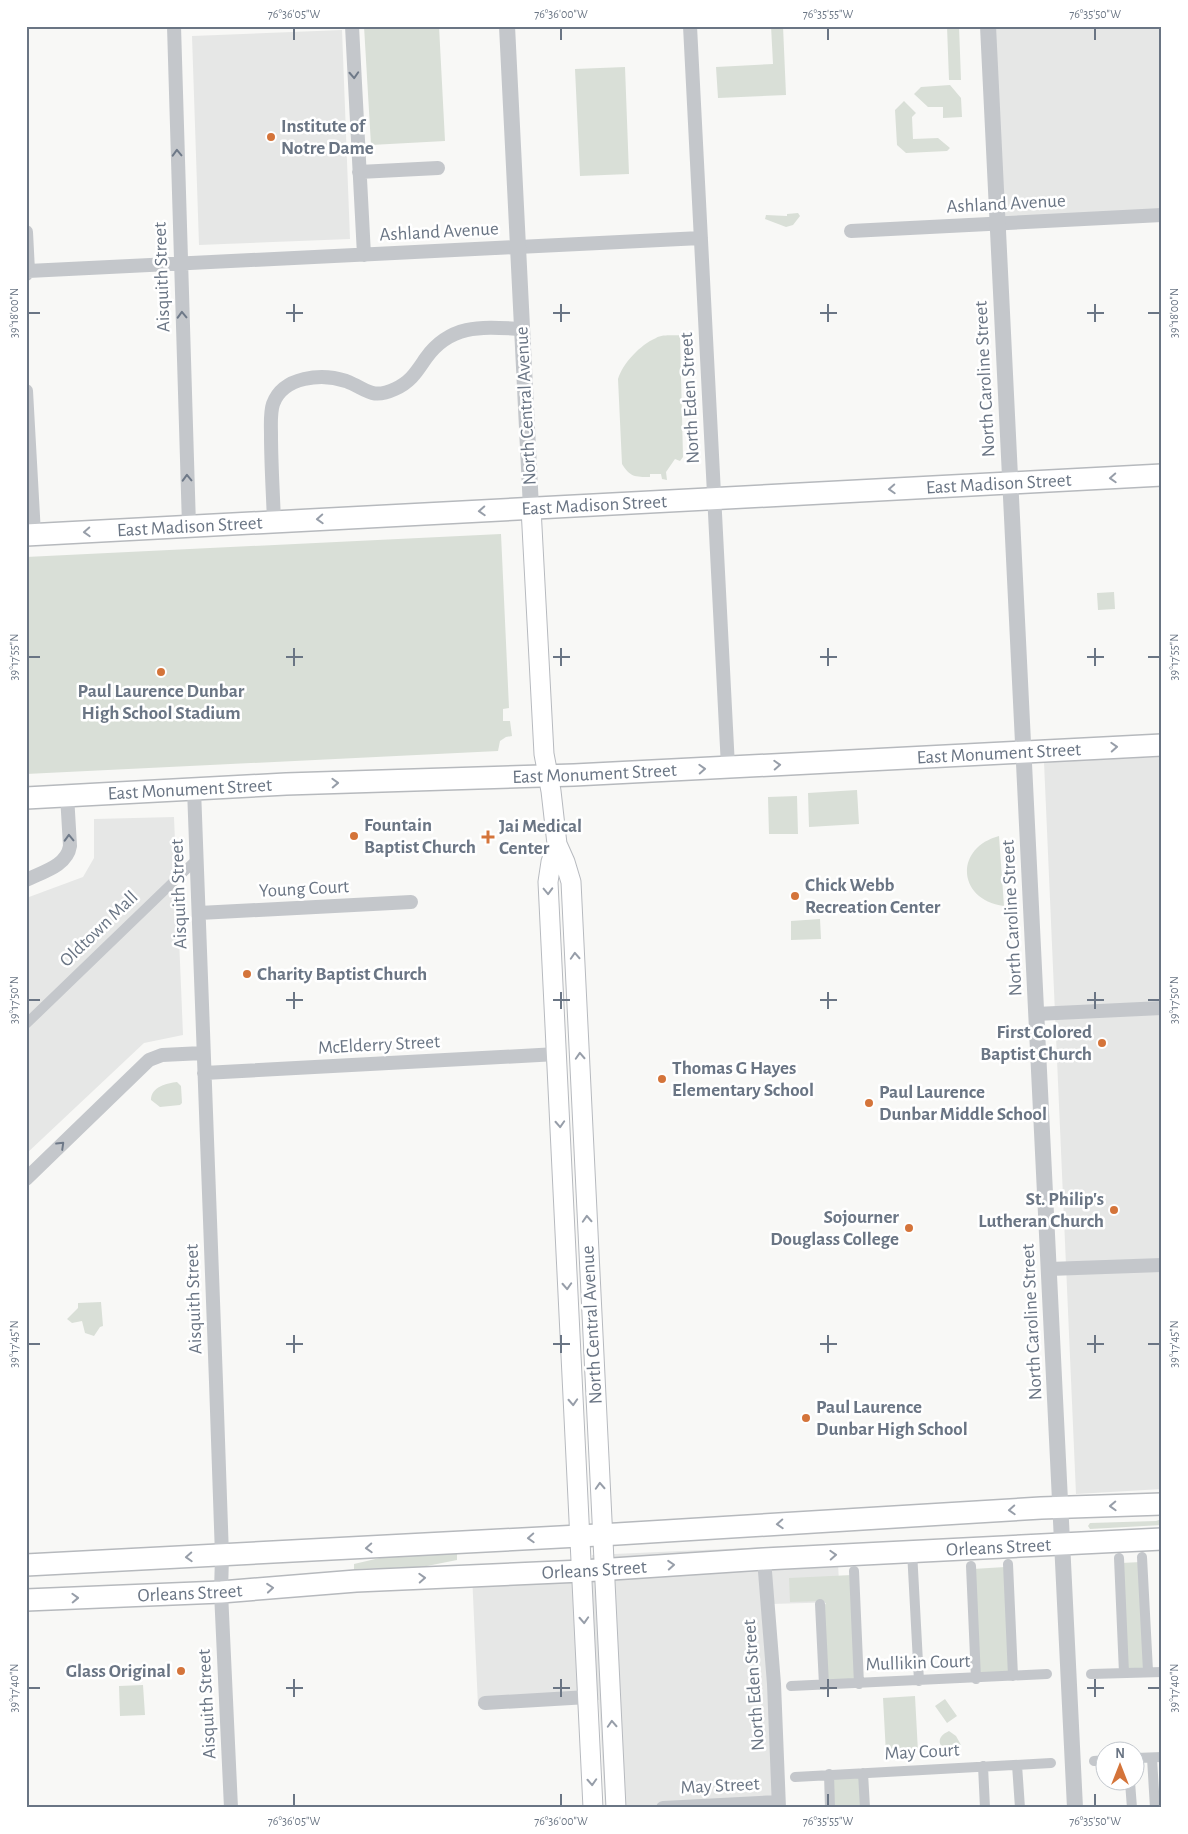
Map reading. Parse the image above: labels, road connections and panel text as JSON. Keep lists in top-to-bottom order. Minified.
{"streets":{"main road":["North Central Avenue","East Madison Street","East Monument Street","Orleans Street"],"street":["Ashland Avenue","Aisquith Street","North Caroline Street","North Eden Street","Young Court","Oldtown Mall","McElderry Street","Mullikin Court","May Court","May Street"]},"crossings":[["Ashland Avenue","Aisquith Street"],["Ashland Avenue","North Caroline Street"],["Ashland Avenue","North Eden Street"],["Ashland Avenue","North Central Avenue"],["Aisquith Street","East Madison Street"],["Aisquith Street","East Monument Street"],["Aisquith Street","Young Court"],["Aisquith Street","Oldtown Mall"],["Aisquith Street","McElderry Street"],["Aisquith Street","Orleans Street"],["North Caroline Street","East Madison Street"],["North Caroline Street","East Monument Street"],["North Caroline Street","Orleans Street"],["North Eden Street","East Madison Street"],["North Eden Street","East Monument Street"],["North Eden Street","Orleans Street"],["North Eden Street","May Street"],["North Central Avenue","East Madison Street"],["North Central Avenue","East Monument Street"],["North Central Avenue","McElderry Street"],["North Central Avenue","Orleans Street"]],"one_way":["East Madison Street","East Monument Street"],"places":{"other":["Institute of Notre Dame","Paul Laurence Dunbar High School Stadium","Fountain Baptist Church","Chick Webb Recreation Center","Charity Baptist Church","First Colored Baptist Church","Thomas G Hayes Elementary School","Paul Laurence Dunbar Middle School","St. Philip's Lutheran Church","Sojourner Douglass College","Paul Laurence Dunbar High School","Glass Original"],"health":["Jai Medical Center"]},"north":"top","coordinates":["76°36'05\"W","76°36'00\"W","76°35'55\"W","76°35'50\"W","39°18'00\"N","39°17'55\"N","39°17'50\"N","39°17'45\"N","39°17'40\"N"]}
